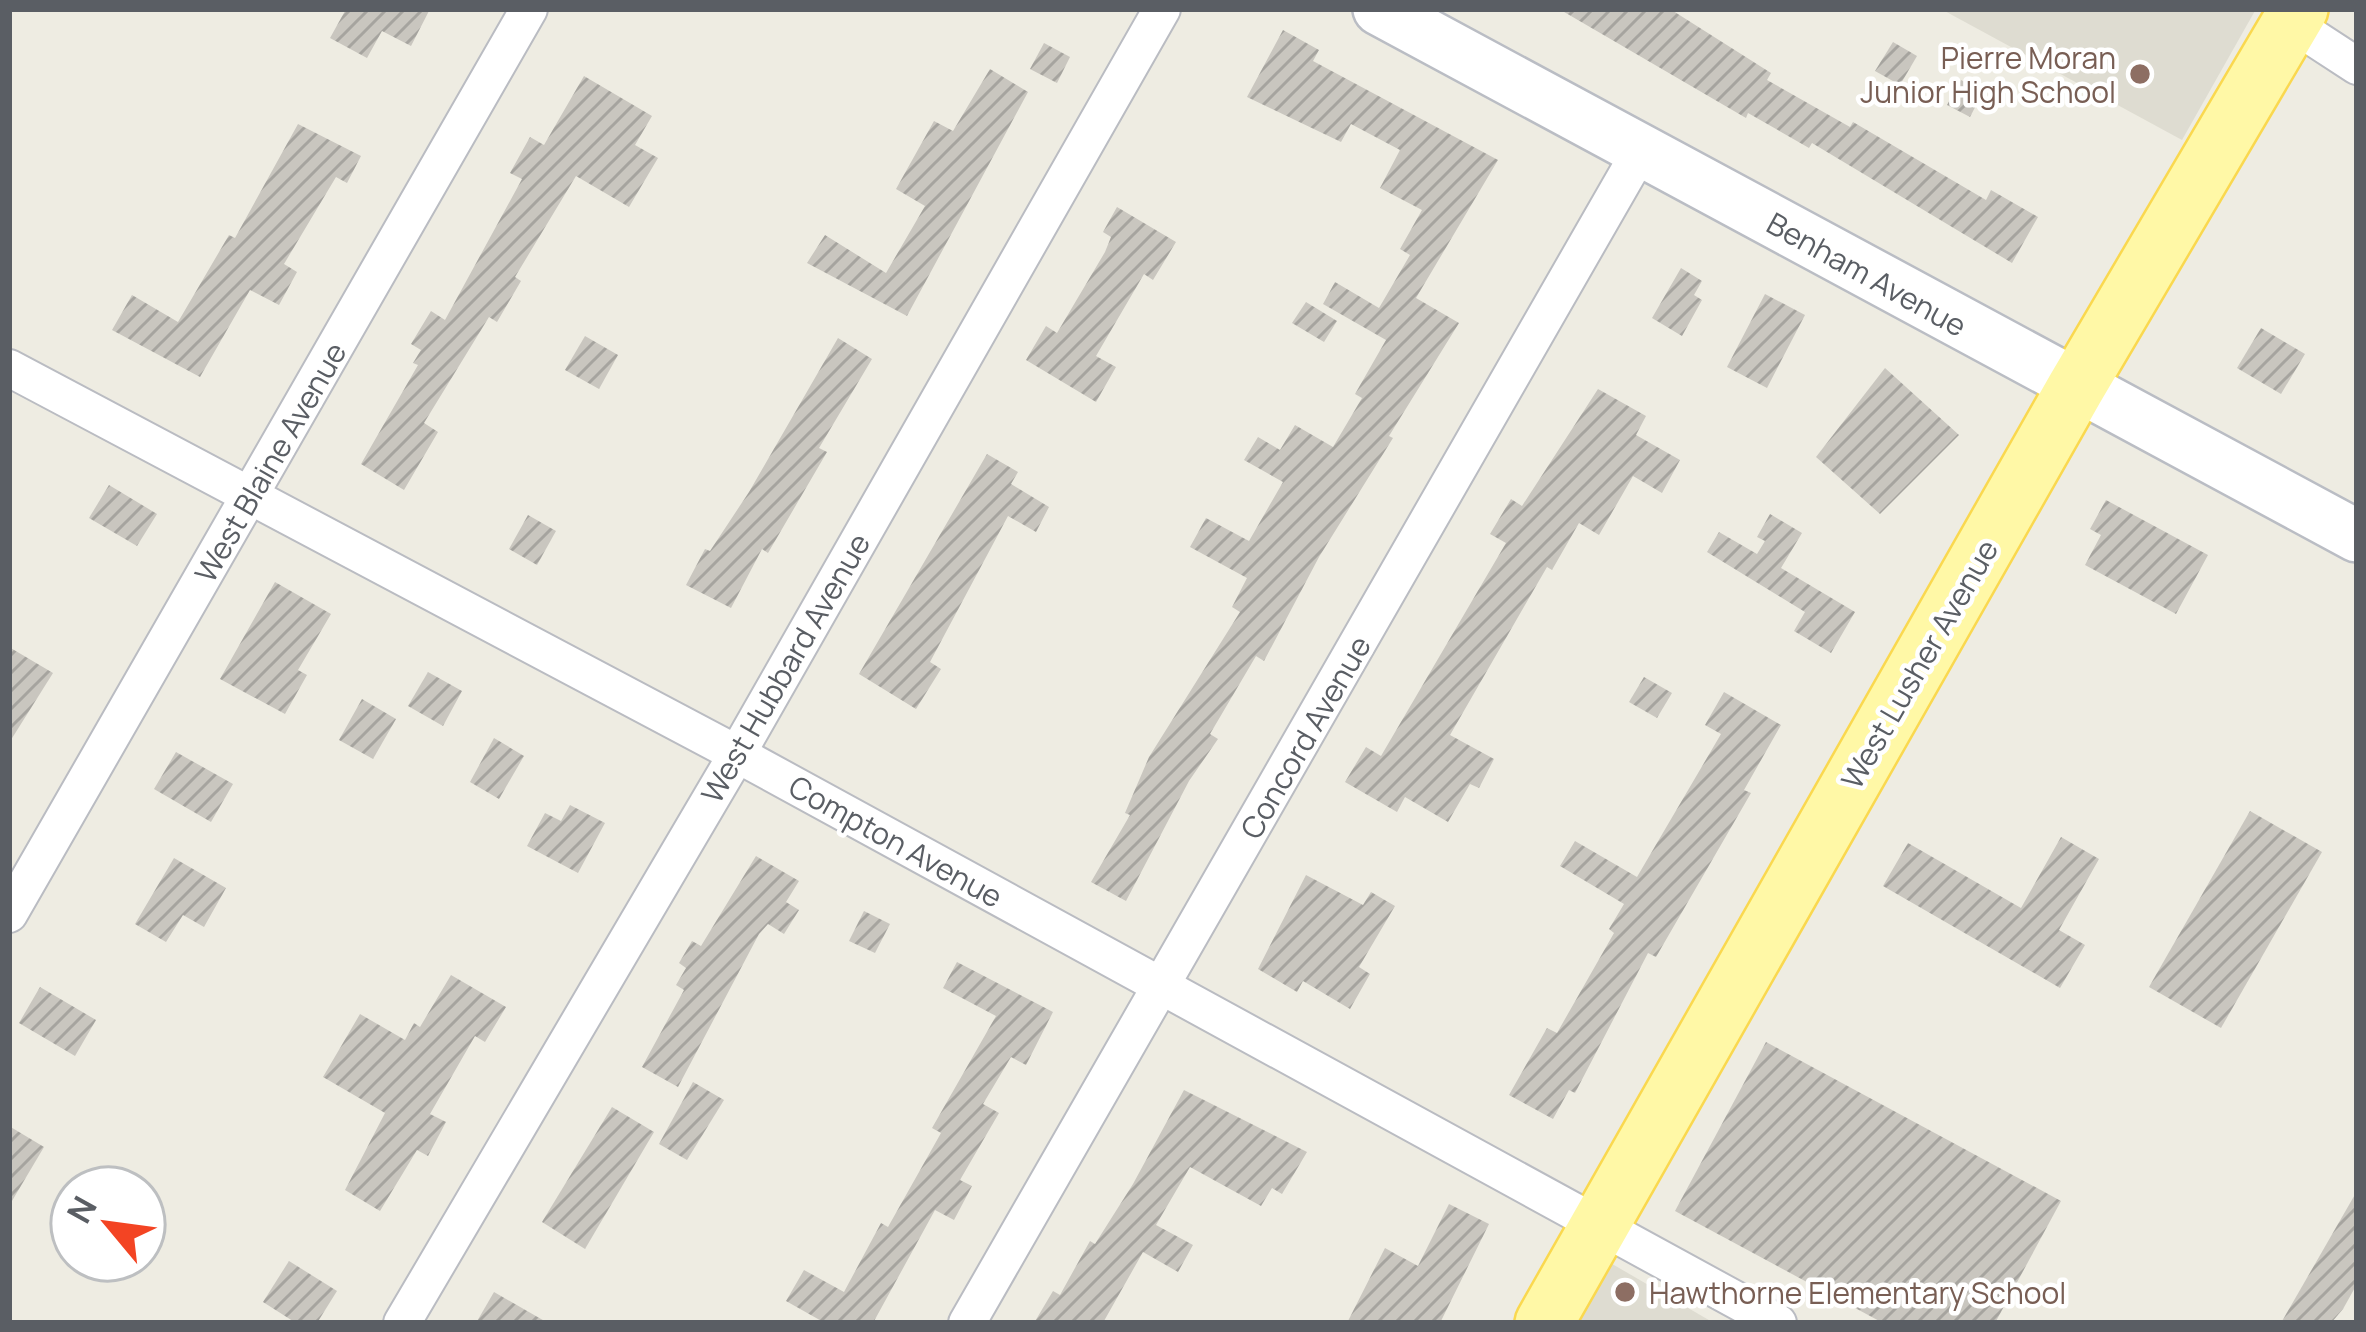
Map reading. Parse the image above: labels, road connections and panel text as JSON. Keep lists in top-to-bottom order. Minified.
{"streets":{"main road":["Benham Avenue","West Lusher Avenue"],"street":["West Blaine Avenue","West Hubbard Avenue","Concord Avenue","Compton Avenue"]},"crossings":[["Benham Avenue","West Lusher Avenue"],["Benham Avenue","Concord Avenue"],["West Blaine Avenue","Compton Avenue"],["West Lusher Avenue","Compton Avenue"],["West Hubbard Avenue","Compton Avenue"],["Concord Avenue","Compton Avenue"]],"places":["Pierre Moran Junior High School","Hawthorne Elementary School"],"north":"top left"}
